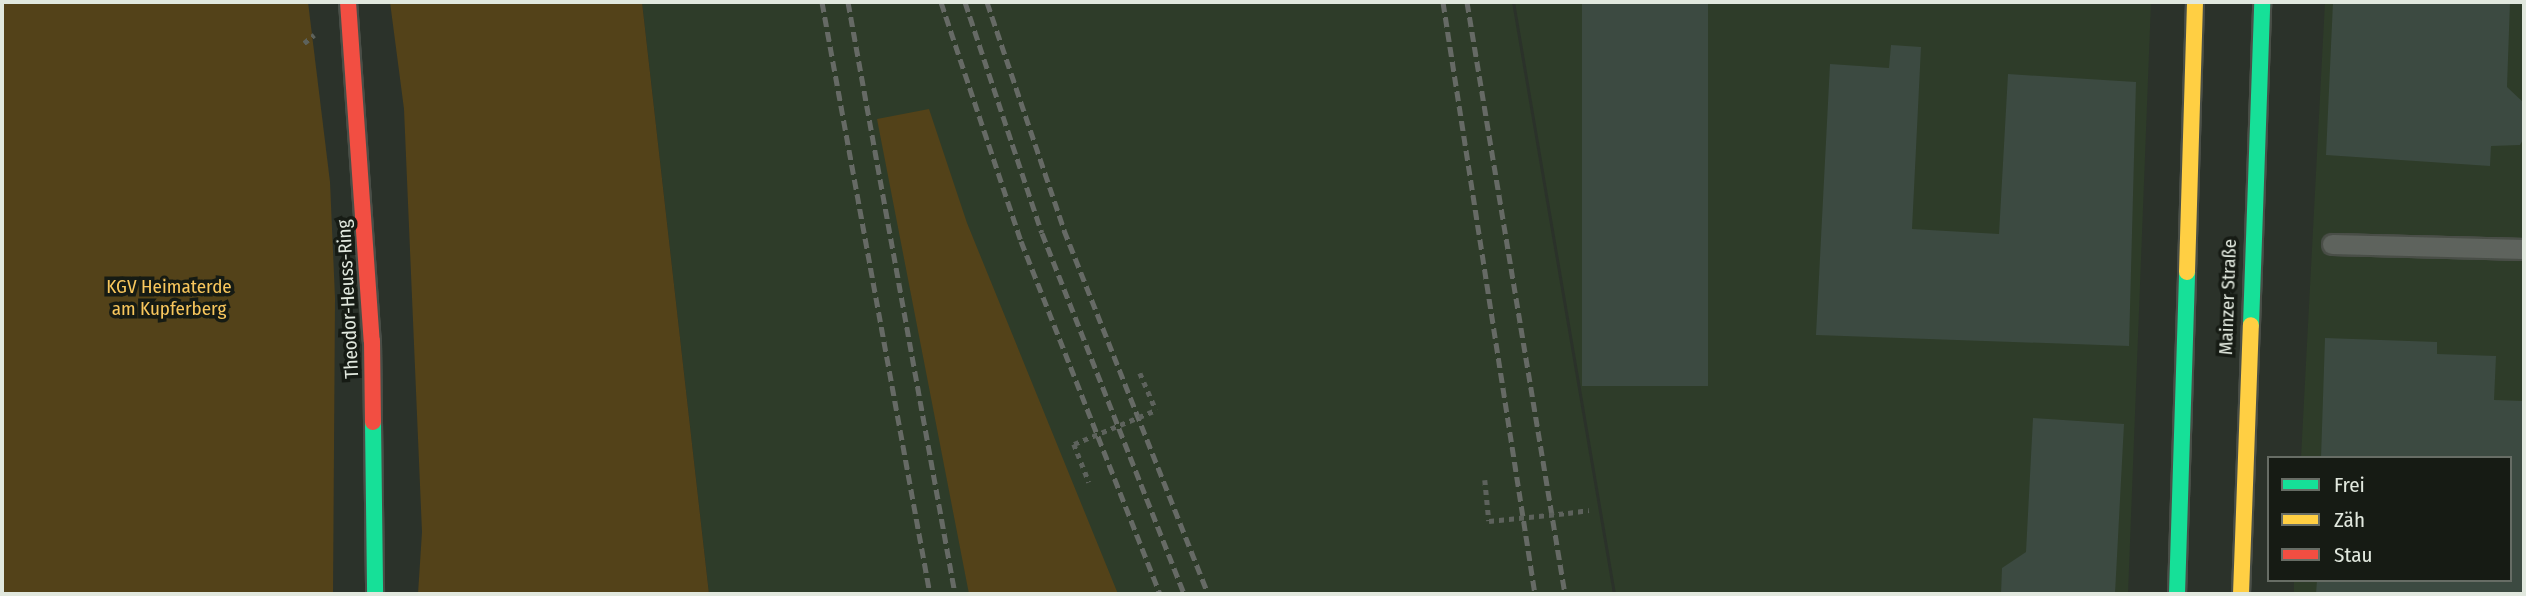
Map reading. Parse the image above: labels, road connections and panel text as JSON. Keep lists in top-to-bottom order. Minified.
{"streets":{"main road":["Mainzer Straße","Theodor-Heuss-Ring"]},"parks":["KGV Heimaterde am Kupferberg"],"legend":["Frei","Zäh","Stau"]}
